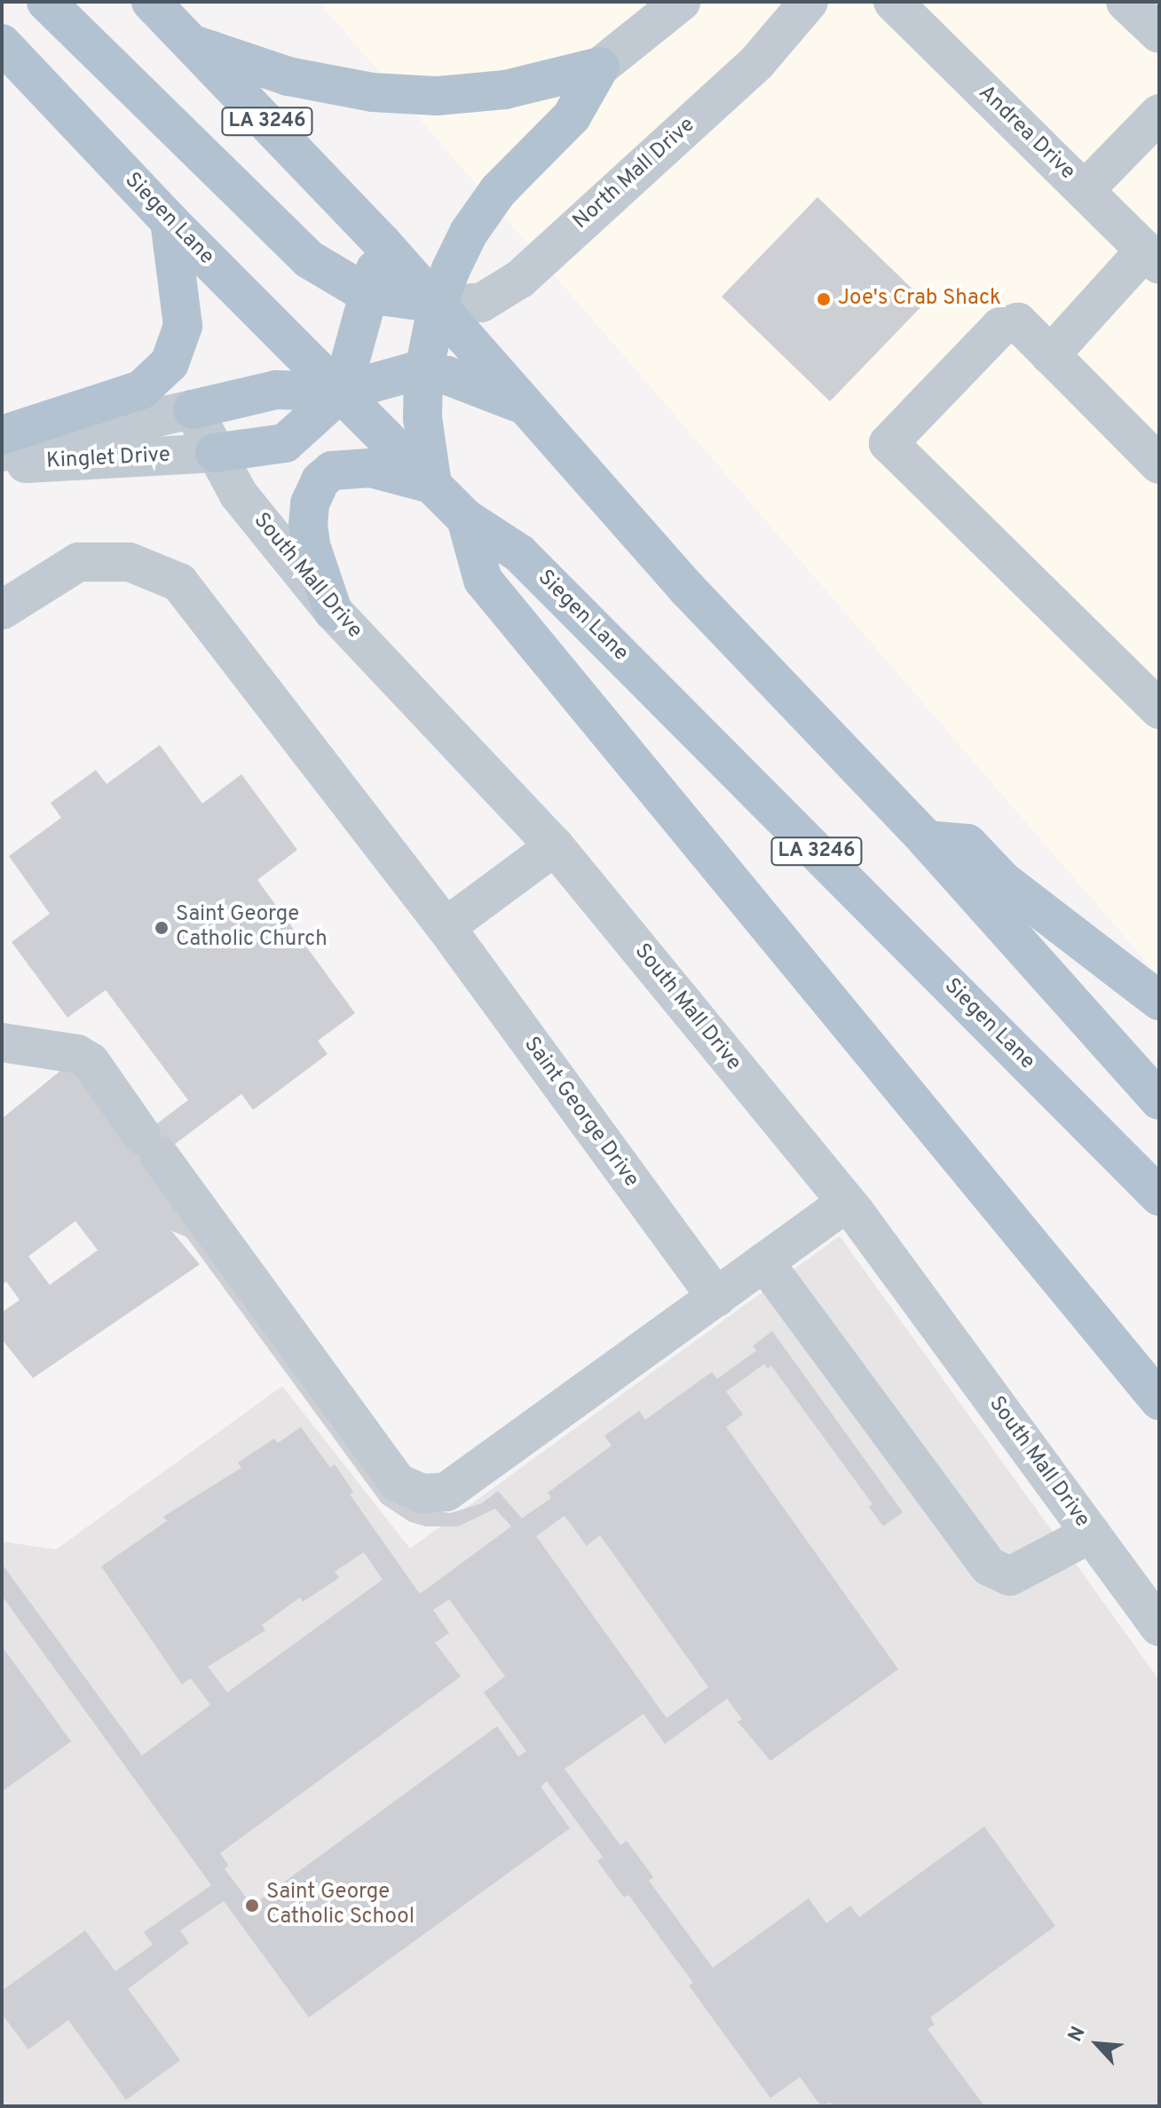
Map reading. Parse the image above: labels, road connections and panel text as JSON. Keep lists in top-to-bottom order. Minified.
{"streets":{"main road":["LA 3246","Siegen Lane"],"street":["Andrea Drive","North Mall Drive","Kinglet Drive","South Mall Drive","Saint George Drive"]},"crossings":[["LA 3246","North Mall Drive"],["Kinglet Drive","South Mall Drive"]],"places":["Joe's Crab Shack","Saint George Catholic Church","Saint George Catholic School"],"north":"top left"}
